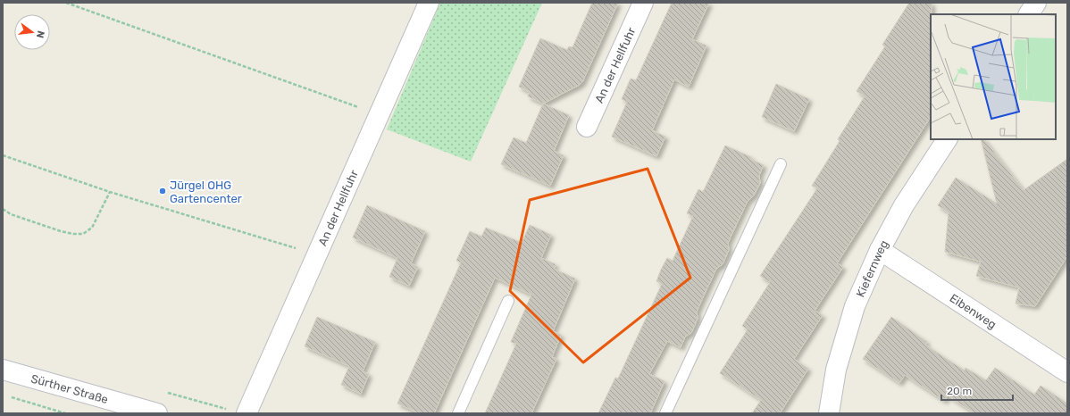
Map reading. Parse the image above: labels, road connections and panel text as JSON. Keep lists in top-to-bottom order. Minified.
{"streets":{"street":["An der Hellfuhr","Kiefernweg","Eibenweg","Sürther Straße"]},"crossings":[["Kiefernweg","Eibenweg"]],"places":["Jürgel OHG Gartencenter"],"scale_bar":"20 m","north":"right"}
